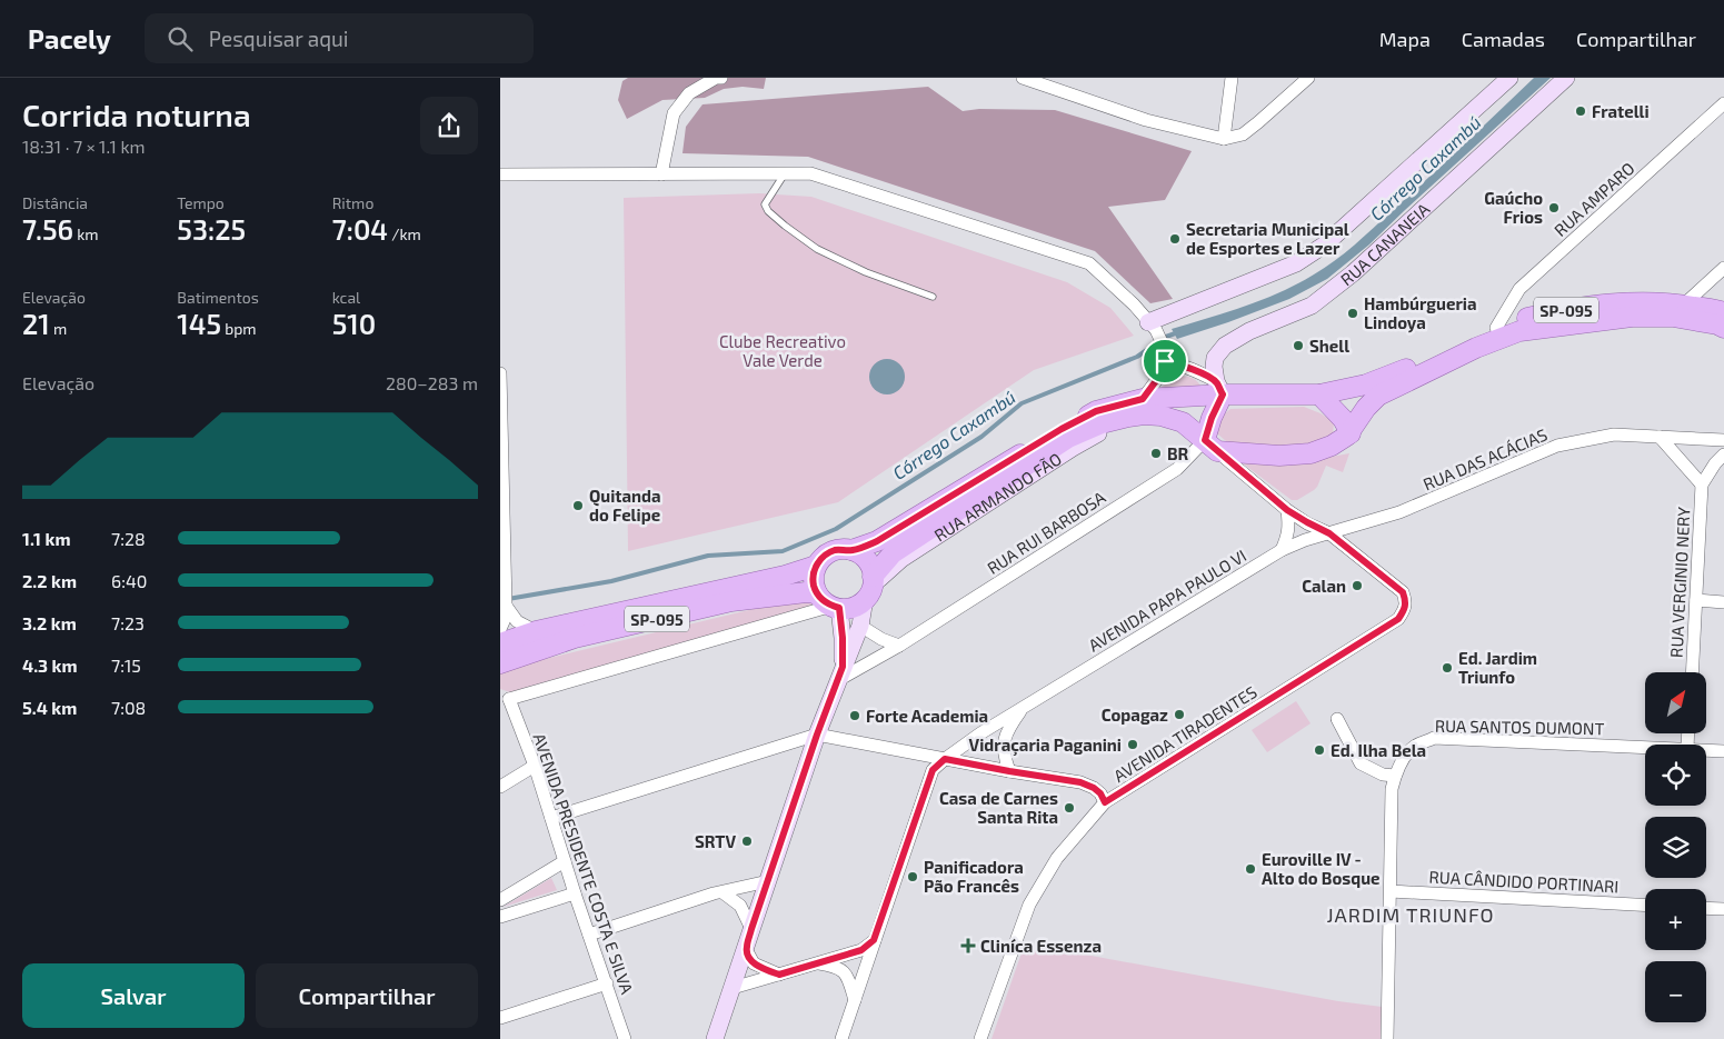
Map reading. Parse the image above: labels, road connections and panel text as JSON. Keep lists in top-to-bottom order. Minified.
{"streets":{"main road":["SP-095"],"street":["RUA AMPARO","RUA CANANEIA","RUA DAS ACÁCIAS","RUA RUI BARBOSA","RUA VERGINIO NERY","AVENIDA PAPA PAULO VI","RUA SANTOS DUMONT","AVENIDA TIRADENTES","AVENIDA PRESIDENTE COSTA E SILVA","RUA CÂNDIDO PORTINARI"]},"crossings":[["RUA AMPARO","SP-095"],["RUA CANANEIA","SP-095"],["SP-095","RUA RUI BARBOSA"],["RUA DAS ACÁCIAS","RUA VERGINIO NERY"],["RUA DAS ACÁCIAS","AVENIDA PAPA PAULO VI"],["RUA DAS ACÁCIAS","AVENIDA TIRADENTES"],["AVENIDA PAPA PAULO VI","AVENIDA TIRADENTES"],["RUA SANTOS DUMONT","RUA CÂNDIDO PORTINARI"]],"districts":["JARDIM TRIUNFO"],"water":["Córrego Caxambú"],"parks":["Clube Recreativo Vale Verde"],"places":{"other":["Fratelli","Gaúcho Frios","Secretaria Municipal de Esportes e Lazer","Hambúrgueria Lindoya","Shell","BR","Quitanda do Felipe","Calan","Ed. Jardim Triunfo","Copagaz","Forte Academia","Vidraçaria Paganini","Ed. Ilha Bela","Casa de Carnes Santa Rita","SRTV","Euroville IV - Alto do Bosque","Panificadora Pão Francês"],"health":["Cliníca Essenza"]},"north":"top right","page":{"header":"Pacely","search":"Pesquisar aqui","nav":["Mapa","Camadas","Compartilhar"],"heading":["Corrida noturna","18:31 · 7 × 1.1 km"],"stats":[["Distância","7.56 km"],["Tempo","53:25"],["Ritmo","7:04 /km"],["Elevação","21 m"],["Batimentos","145 bpm"],["kcal","510"]],"chart":["Elevação","280–283 m"],"list":[{"name":"1.1 km","note":"7:28"},{"name":"2.2 km","note":"6:40"},{"name":"3.2 km","note":"7:23"},{"name":"4.3 km","note":"7:15"},{"name":"5.4 km","note":"7:08"}],"map_buttons":["+","−"],"buttons":["Salvar","Compartilhar"]}}
